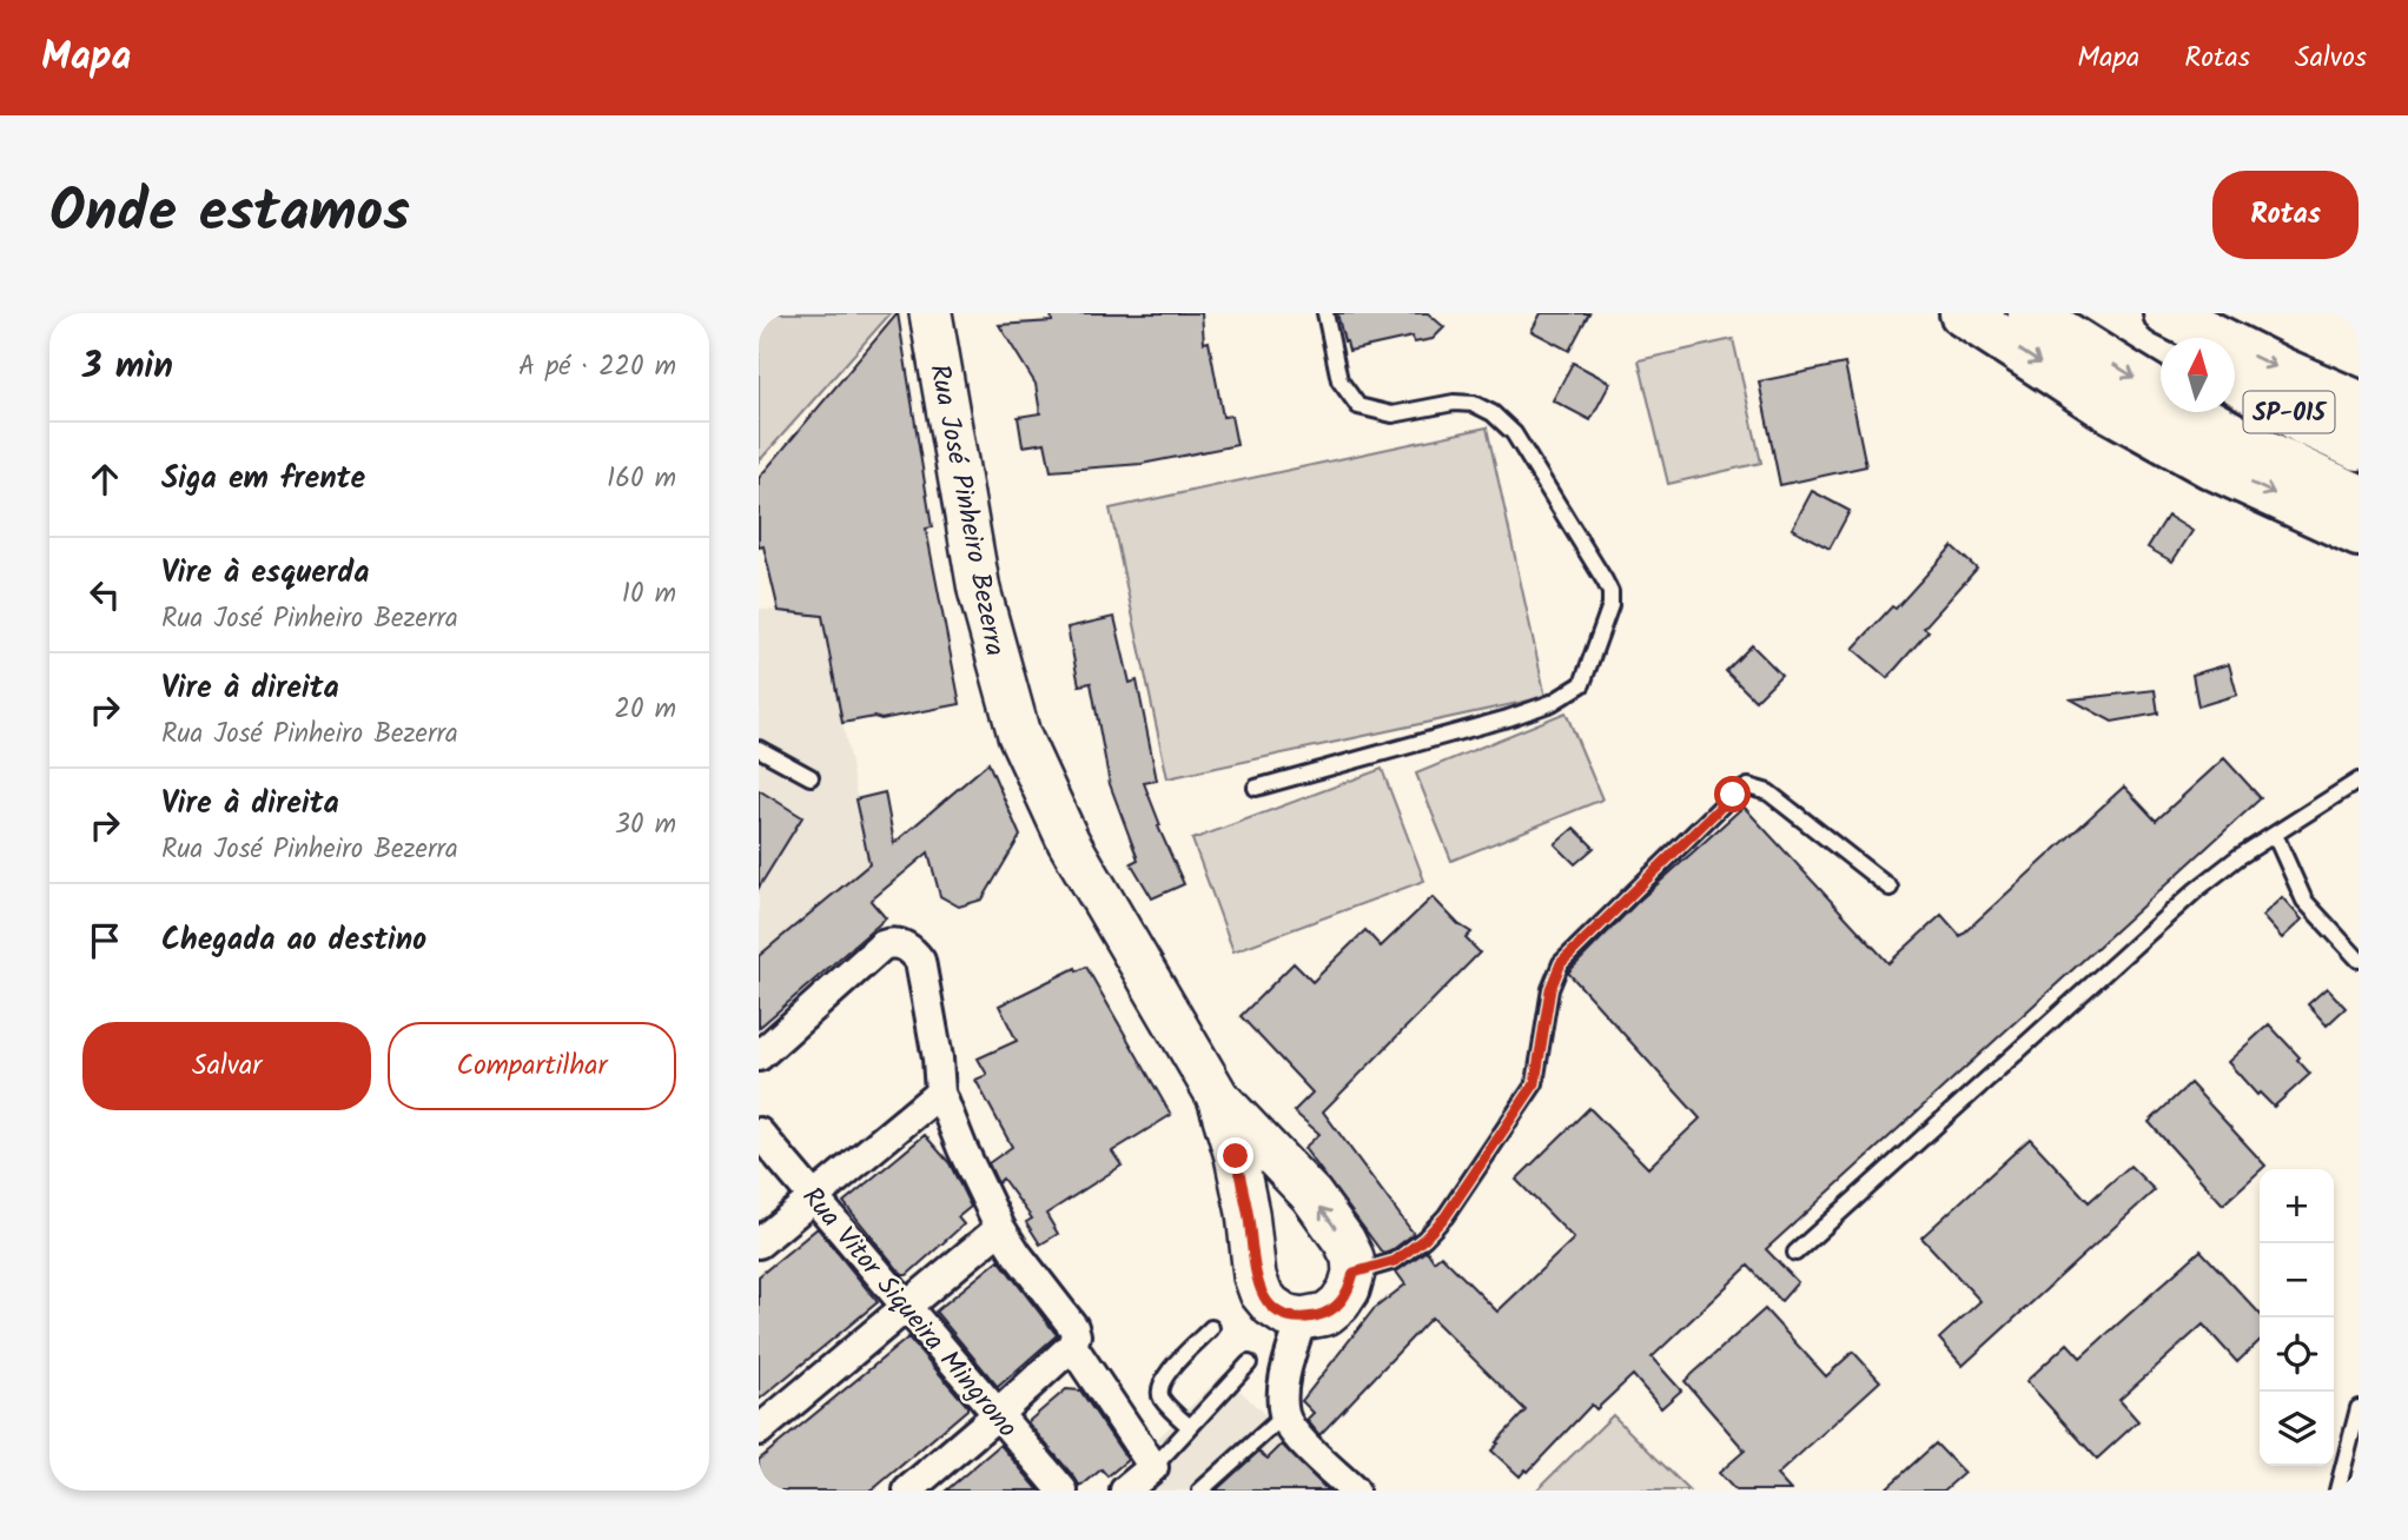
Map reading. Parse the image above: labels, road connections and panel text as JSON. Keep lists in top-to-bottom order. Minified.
{"streets":{"highway":["SP-015"],"street":["Rua José Pinheiro Bezerra","Rua Vitor Siqueira Mingrono"]},"north":"top","page":{"header":"Mapa","nav":["Mapa","Rotas","Salvos"],"title":"Onde estamos","buttons":["Rotas",["Salvar","Compartilhar"]],"heading":["3 min","A pé · 220 m"],"list":[["Siga em frente","160 m"],["Vire à esquerda","Rua José Pinheiro Bezerra","10 m"],["Vire à direita","Rua José Pinheiro Bezerra","20 m"],["Vire à direita","Rua José Pinheiro Bezerra","30 m"],"Chegada ao destino"],"map_buttons":["+","−"]}}
